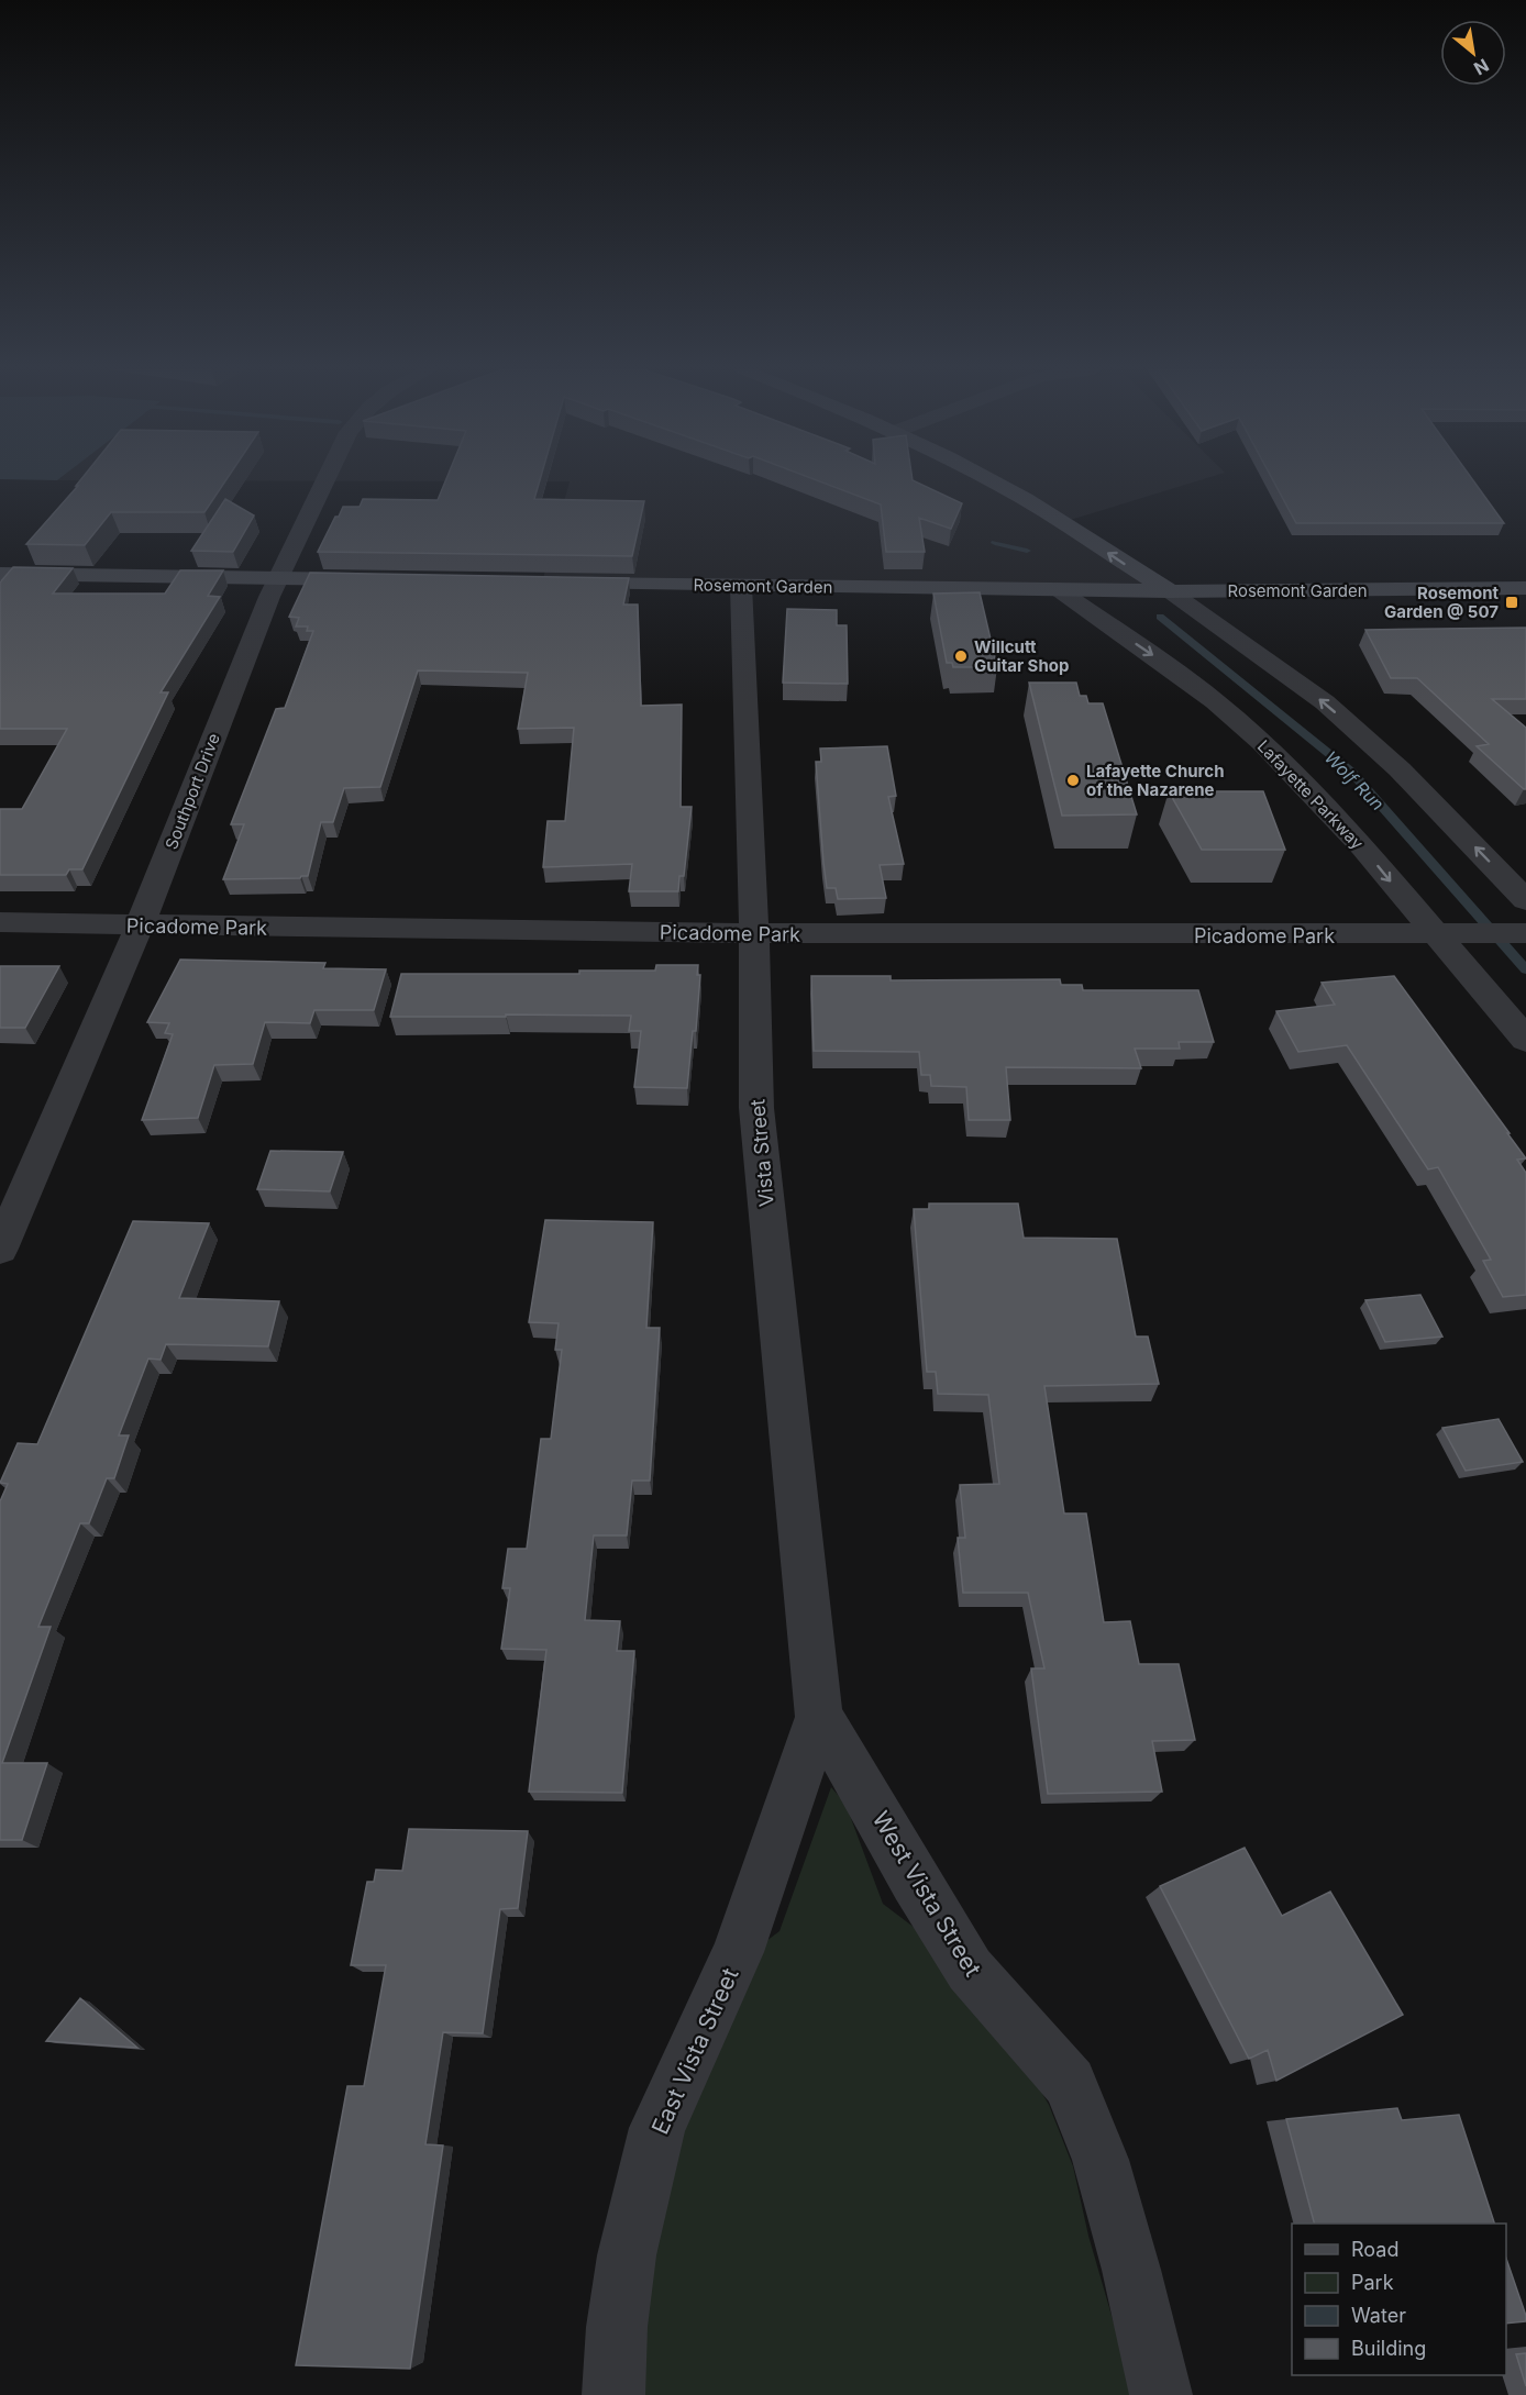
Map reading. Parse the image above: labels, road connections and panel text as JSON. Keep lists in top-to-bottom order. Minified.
{"streets":{"main road":["Rosemont Garden"],"street":["Southport Drive","Lafayette Parkway","Picadome Park","Vista Street","West Vista Street","East Vista Street"]},"crossings":[["Rosemont Garden","Lafayette Parkway"],["Rosemont Garden","Vista Street"],["Southport Drive","Picadome Park"],["Lafayette Parkway","Picadome Park"],["Picadome Park","Vista Street"],["Vista Street","West Vista Street"],["Vista Street","East Vista Street"],["West Vista Street","East Vista Street"]],"water":["Wolf Run"],"places":{"transit":["Rosemont Garden @ 507"],"other":["Willcutt Guitar Shop","Lafayette Church of the Nazarene"]},"legend":["Road","Park","Water","Building"],"north":"bottom right"}
